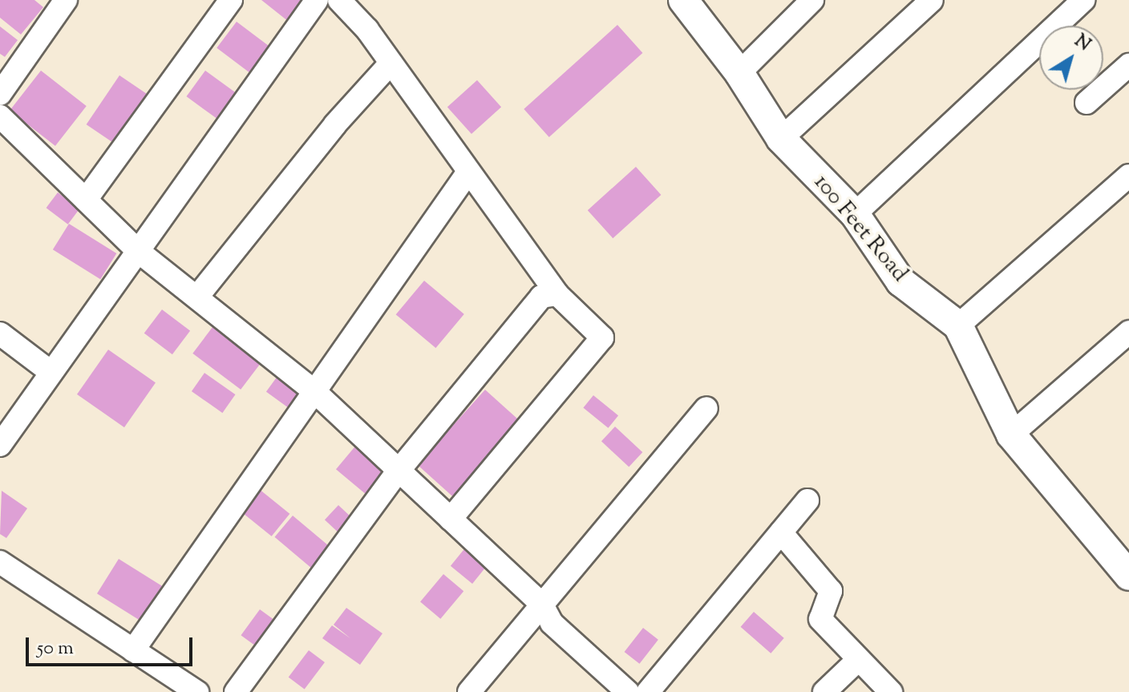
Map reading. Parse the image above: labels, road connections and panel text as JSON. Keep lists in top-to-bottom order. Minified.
{"streets":{"main road":["100 Feet Road"]},"scale_bar":"50 m","north":"top right"}
